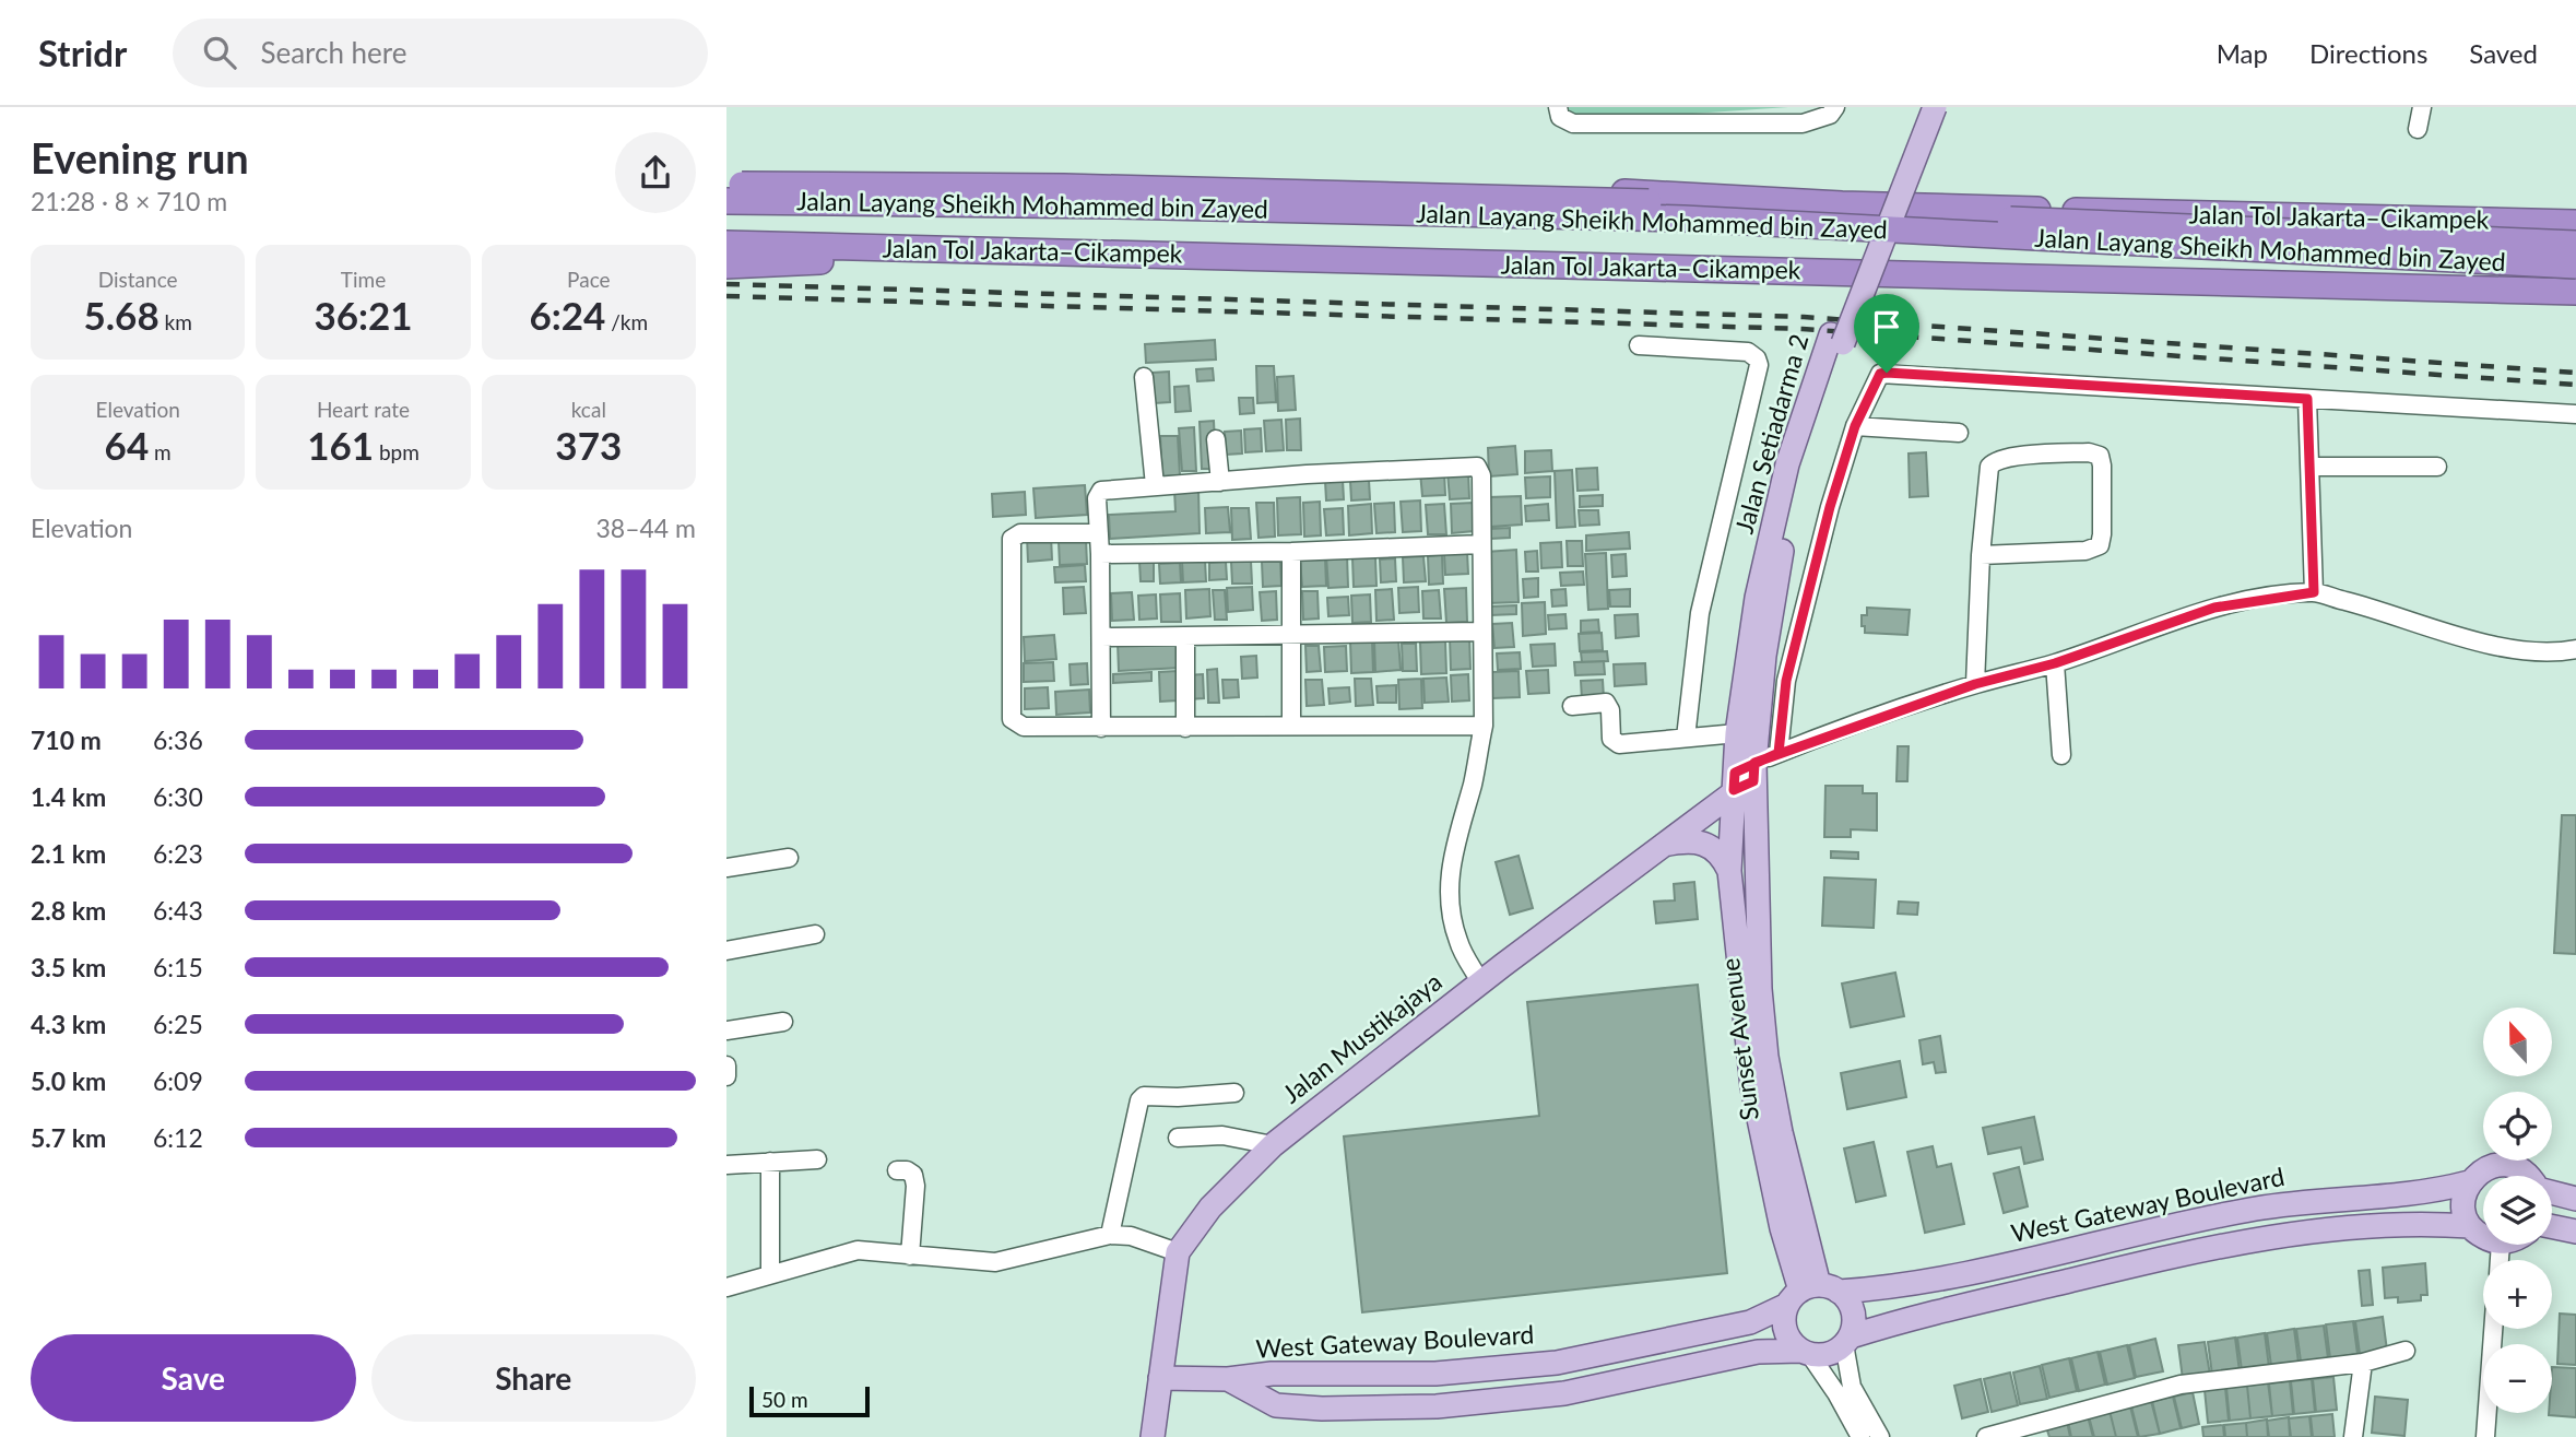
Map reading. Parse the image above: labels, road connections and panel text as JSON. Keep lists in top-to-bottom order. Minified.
{"streets":{"highway":["Jalan Layang Sheikh Mohammed bin Zayed","Jalan Tol Jakarta–Cikampek"],"main road":["Jalan Setiadarma 2","Jalan Mustikajaya","Sunset Avenue","West Gateway Boulevard"]},"crossings":[["Jalan Setiadarma 2","Jalan Mustikajaya"],["Jalan Setiadarma 2","Sunset Avenue"],["Jalan Mustikajaya","Sunset Avenue"],["Jalan Mustikajaya","West Gateway Boulevard"],["Sunset Avenue","West Gateway Boulevard"]],"scale_bar":"50 m","north":"top","page":{"header":"Stridr","search":"Search here","nav":["Map","Directions","Saved"],"heading":["Evening run","21:28 · 8 × 710 m"],"stats":[["Distance","5.68 km"],["Time","36:21"],["Pace","6:24 /km"],["Elevation","64 m"],["Heart rate","161 bpm"],["kcal","373"]],"chart":["Elevation","38–44 m"],"list":[{"name":"710 m","note":"6:36"},{"name":"1.4 km","note":"6:30"},{"name":"2.1 km","note":"6:23"},{"name":"2.8 km","note":"6:43"},{"name":"3.5 km","note":"6:15"},{"name":"4.3 km","note":"6:25"},{"name":"5.0 km","note":"6:09"},{"name":"5.7 km","note":"6:12"}],"map_buttons":["+","−"],"buttons":["Save","Share"],"scale":"50 m"}}
